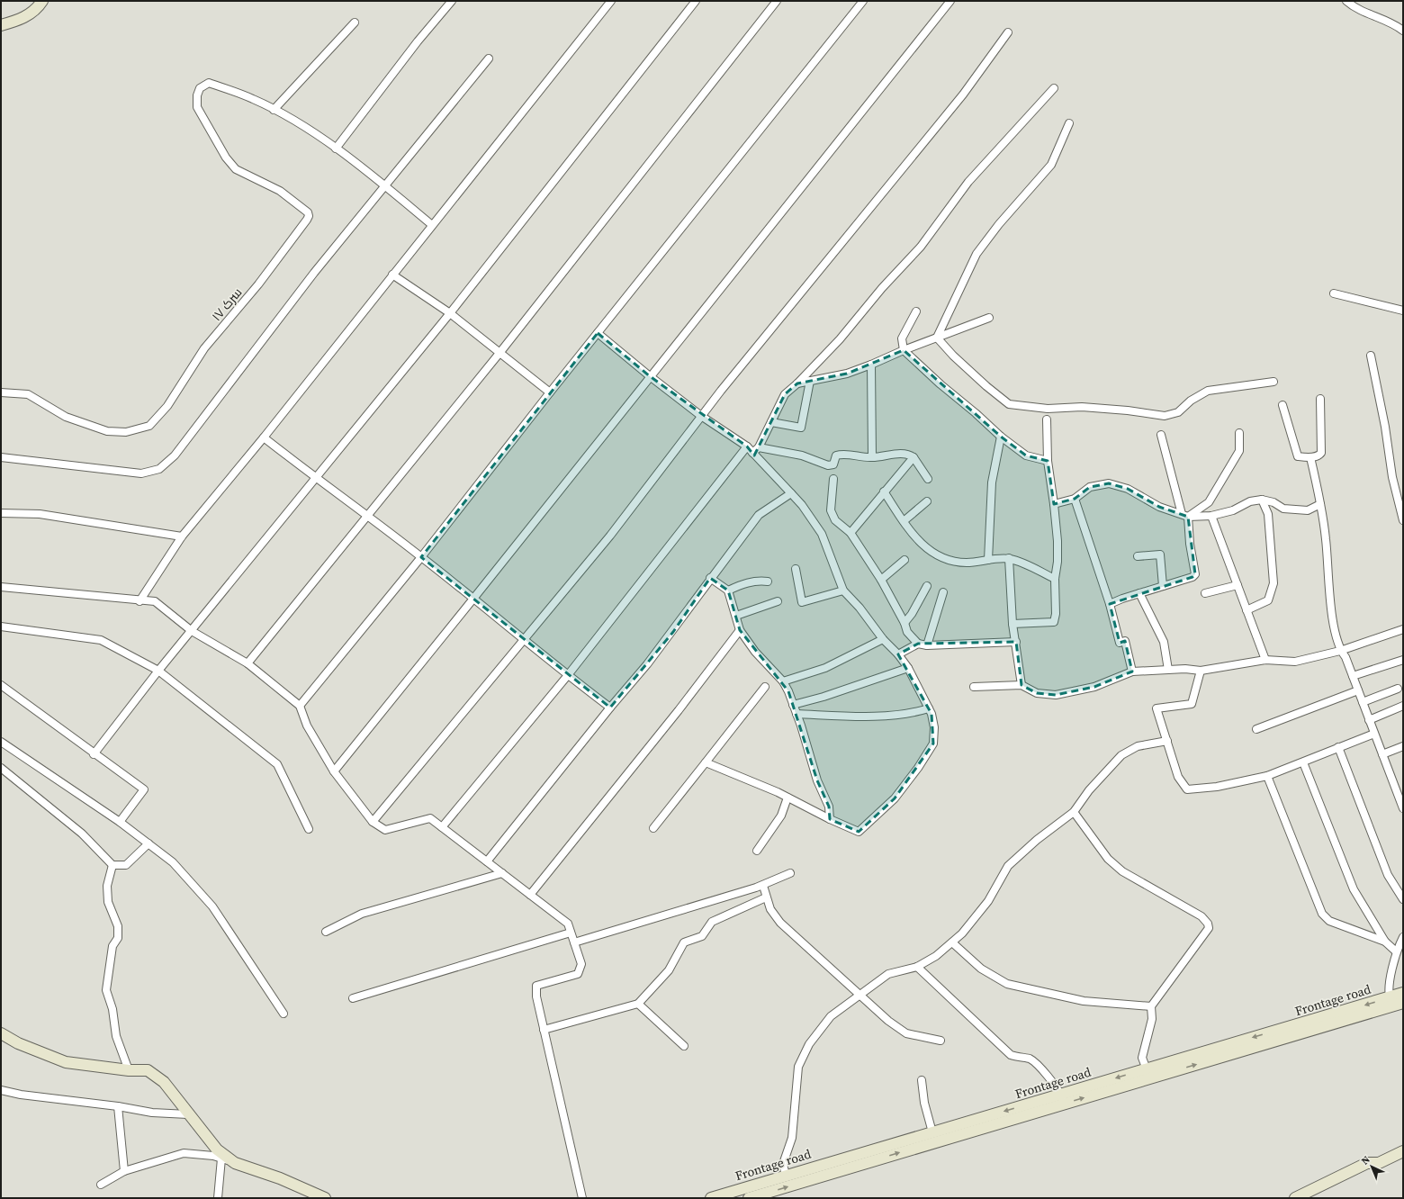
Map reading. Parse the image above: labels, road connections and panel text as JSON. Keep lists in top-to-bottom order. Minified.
{"streets":{"main road":["Frontage road"],"street":["سرک ۱۷"]},"north":"top left"}
